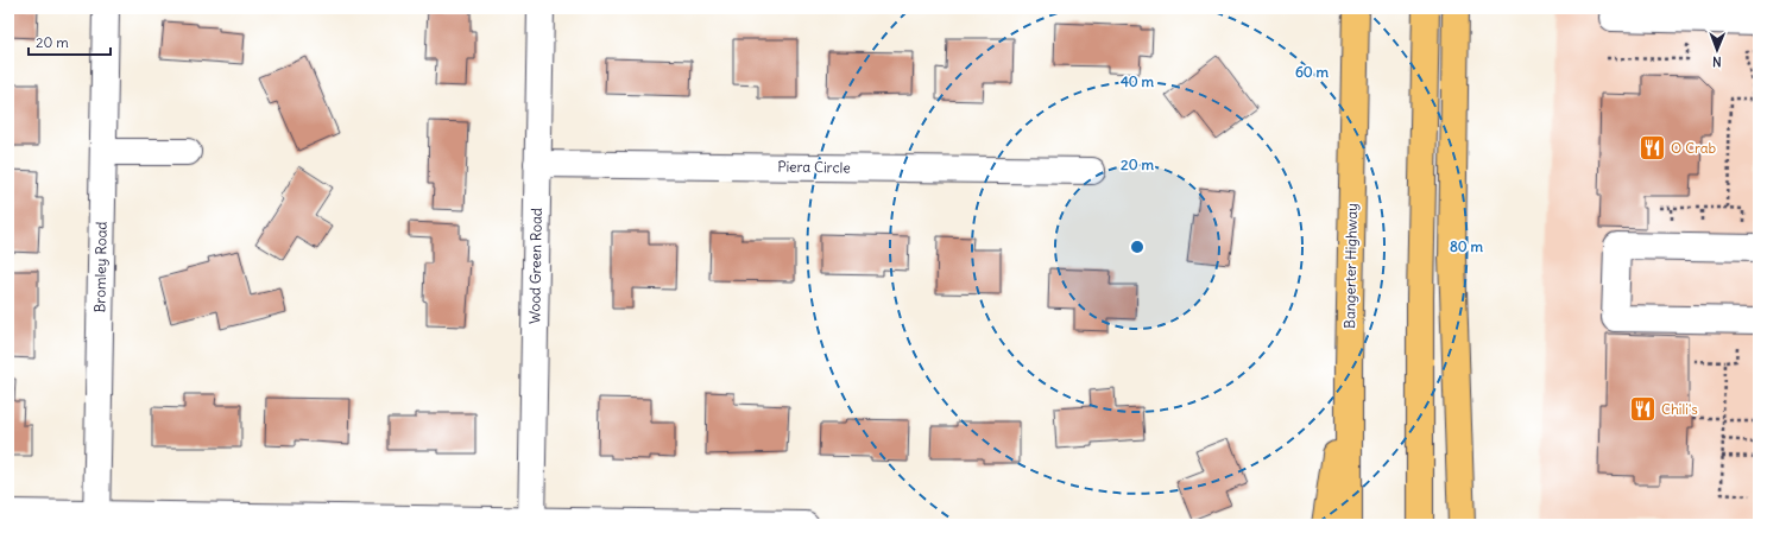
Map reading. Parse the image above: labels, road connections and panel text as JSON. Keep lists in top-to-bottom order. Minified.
{"streets":{"highway":["Bangerter Highway"],"street":["Piera Circle","Wood Green Road","Bromley Road"]},"crossings":[["Piera Circle","Wood Green Road"]],"places":{"restaurant":["O Crab","Chili's"]},"scale_bar":"20 m","north":"bottom","rings":["60 m","40 m","20 m","80 m"]}
